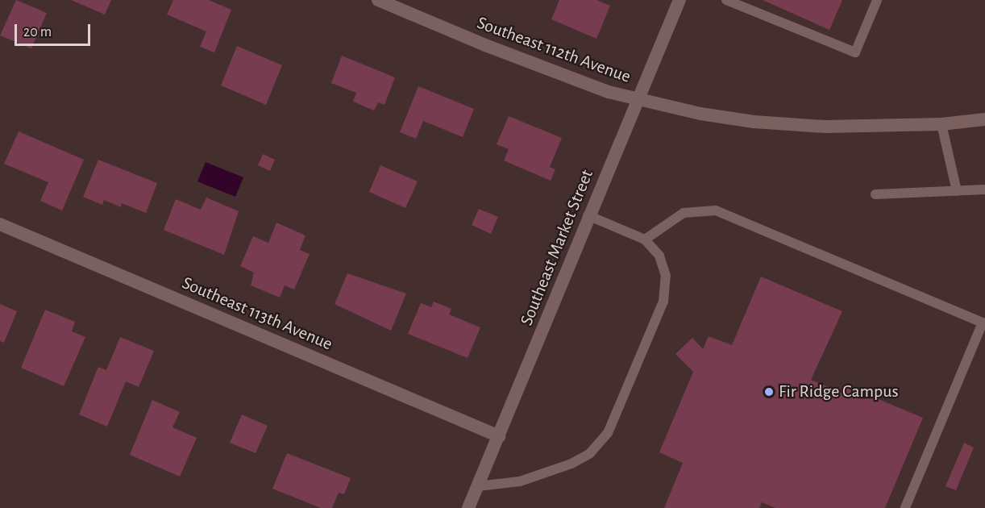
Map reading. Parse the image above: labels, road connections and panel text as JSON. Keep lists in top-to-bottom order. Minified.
{"streets":{"street":["Southeast 112th Avenue","Southeast Market Street","Southeast 113th Avenue"]},"crossings":[["Southeast 112th Avenue","Southeast Market Street"],["Southeast Market Street","Southeast 113th Avenue"]],"places":["Fir Ridge Campus"],"scale_bar":"20 m"}
